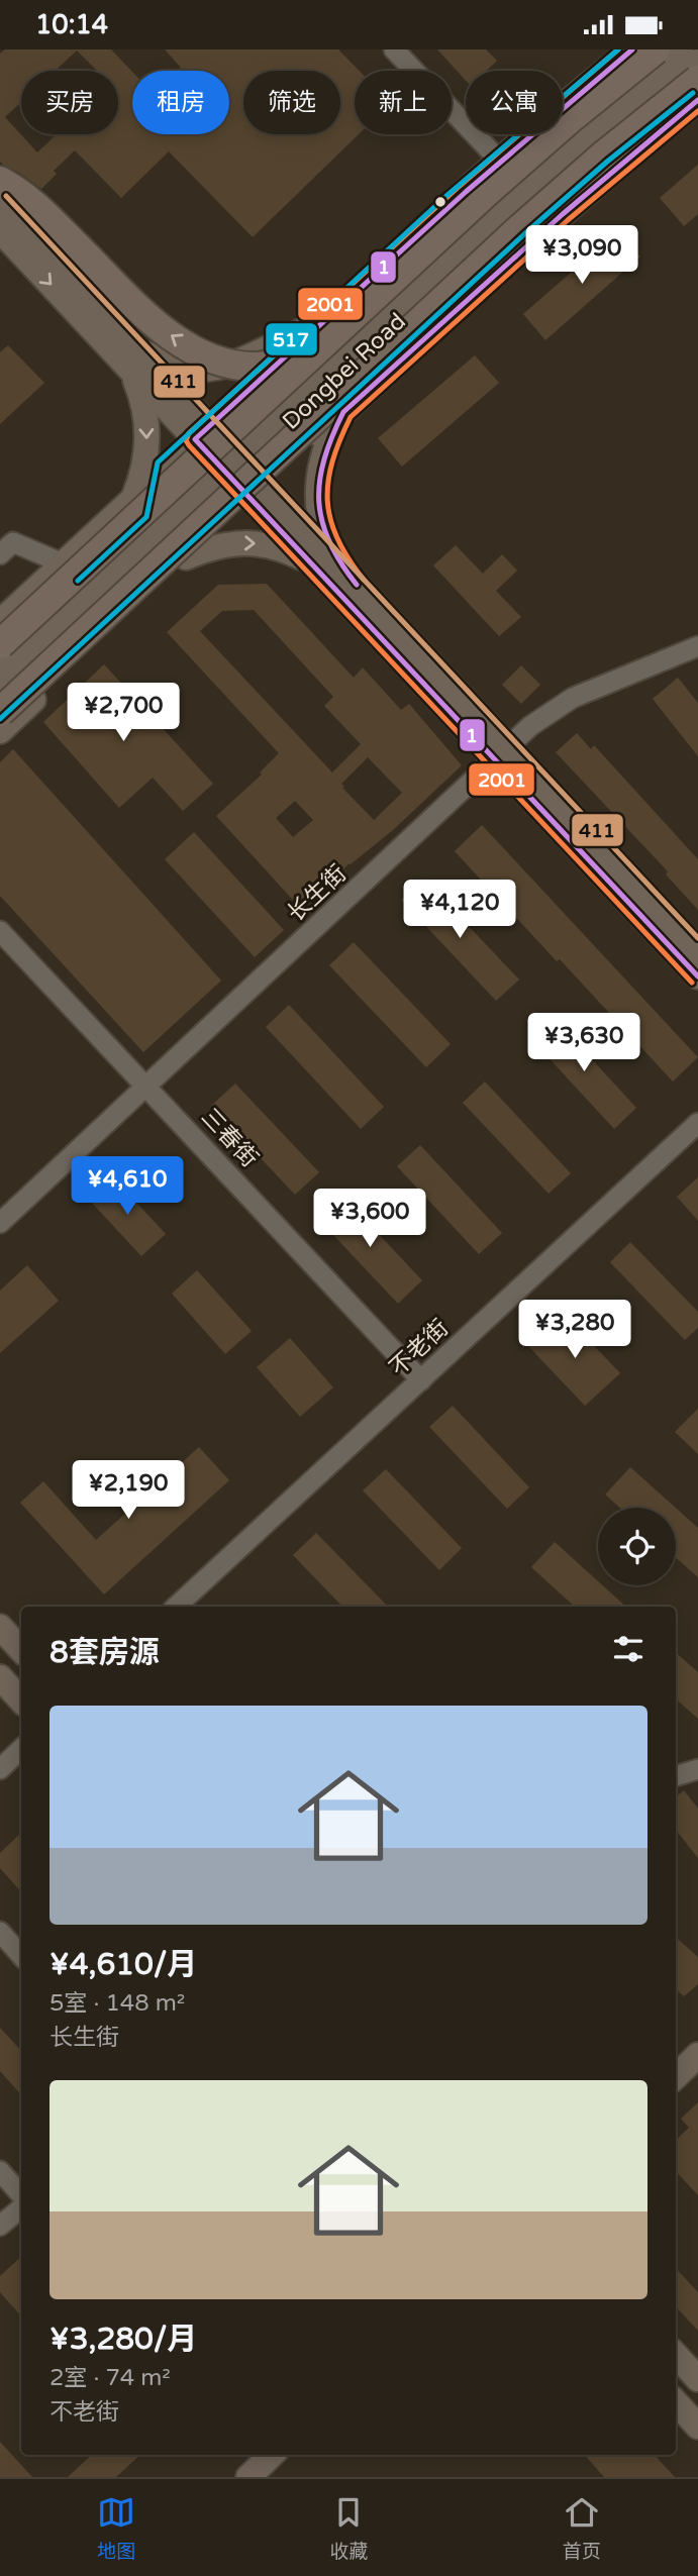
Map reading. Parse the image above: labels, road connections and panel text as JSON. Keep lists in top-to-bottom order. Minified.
{"streets":{"main road":["Dongbei Road"],"street":["长生街","三春街","不老街"]},"crossings":[["长生街","三春街"],["三春街","不老街"]],"lines":["transit line 1","transit line 2001","transit line 517","transit line 411"],"page":{"status":"10:14","chip":["买房","租房","筛选","新上","公寓"],"price":["¥3,090","¥2,700","¥4,120","¥3,630","¥4,610","¥3,600","¥3,280","¥2,190"],"heading":"8套房源","list":[{"name":"¥4,610/月","note":"5室 · 148 m² · 长生街"},{"name":"¥3,280/月","note":"2室 · 74 m² · 不老街"}],"tabs":["地图","收藏","首页"]}}
